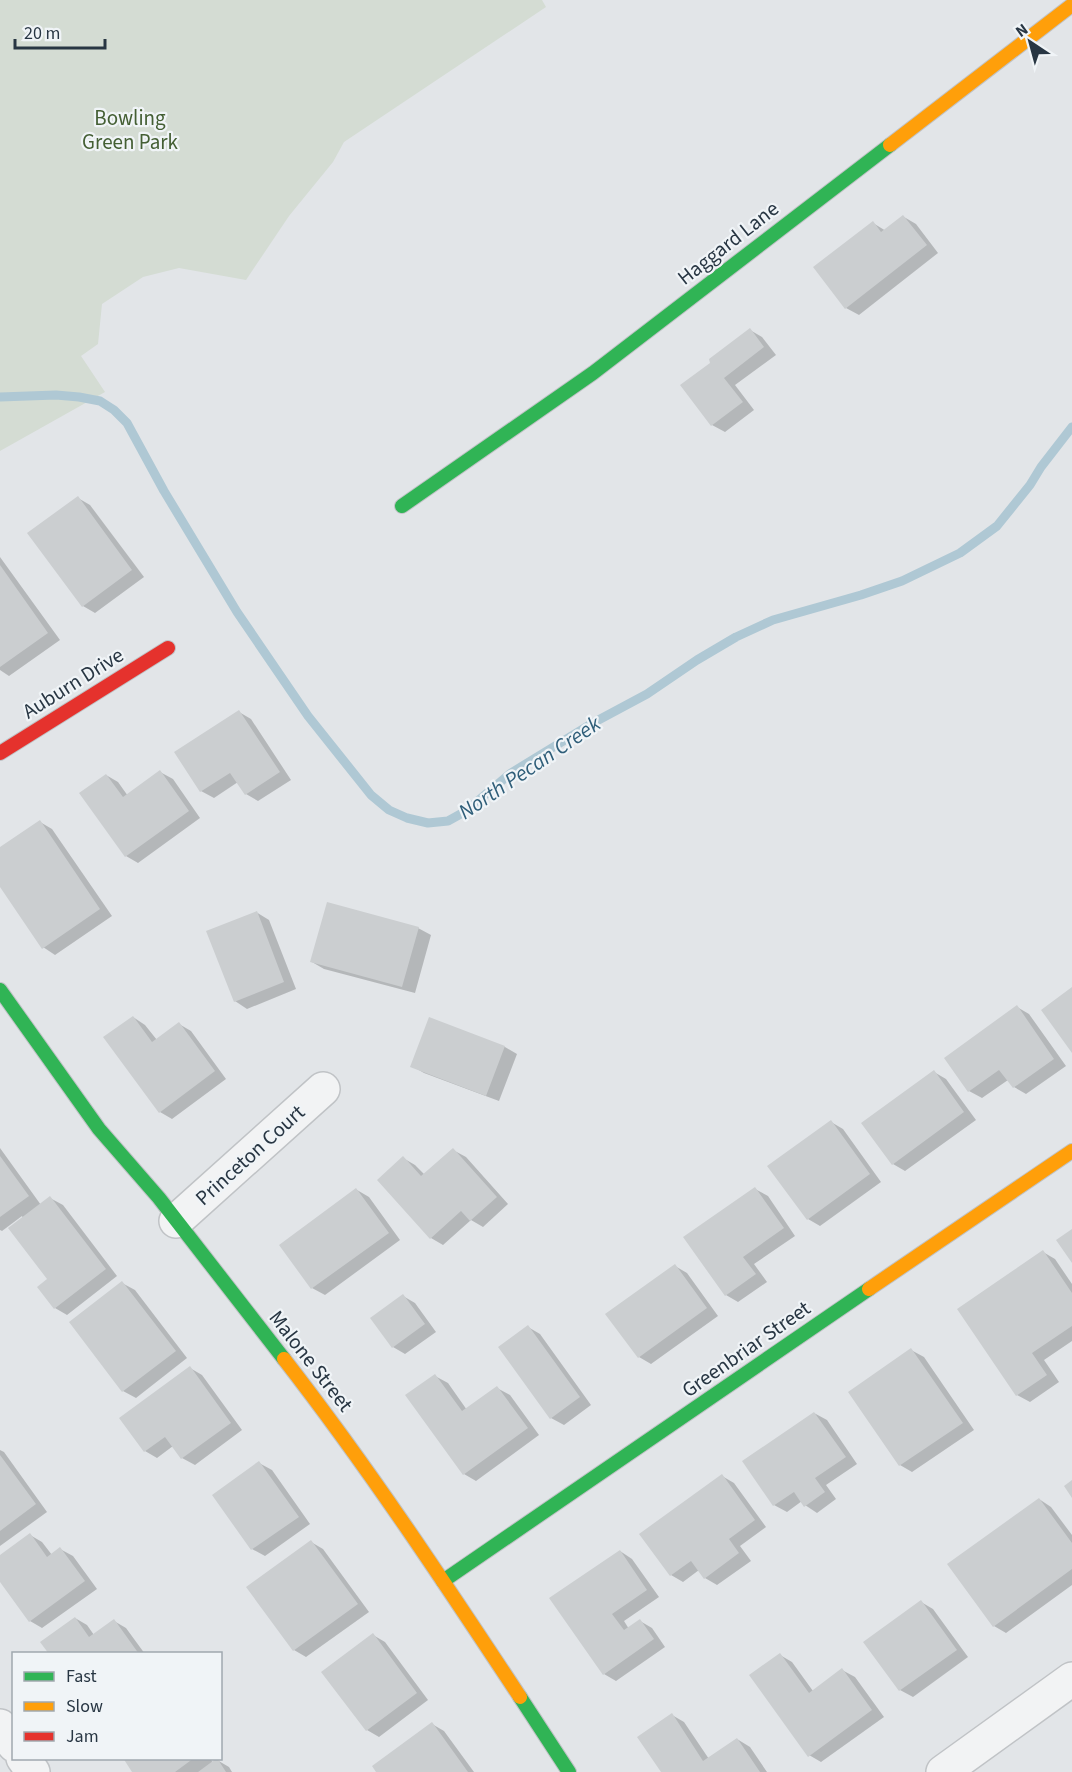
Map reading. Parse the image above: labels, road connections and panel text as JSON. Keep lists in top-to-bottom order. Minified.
{"streets":{"street":["Haggard Lane","Auburn Drive","Princeton Court","Greenbriar Street","Malone Street"]},"crossings":[["Princeton Court","Malone Street"],["Greenbriar Street","Malone Street"]],"water":["North Pecan Creek"],"parks":["Bowling Green Park"],"legend":["Fast","Slow","Jam"],"scale_bar":"20 m","north":"top left"}
